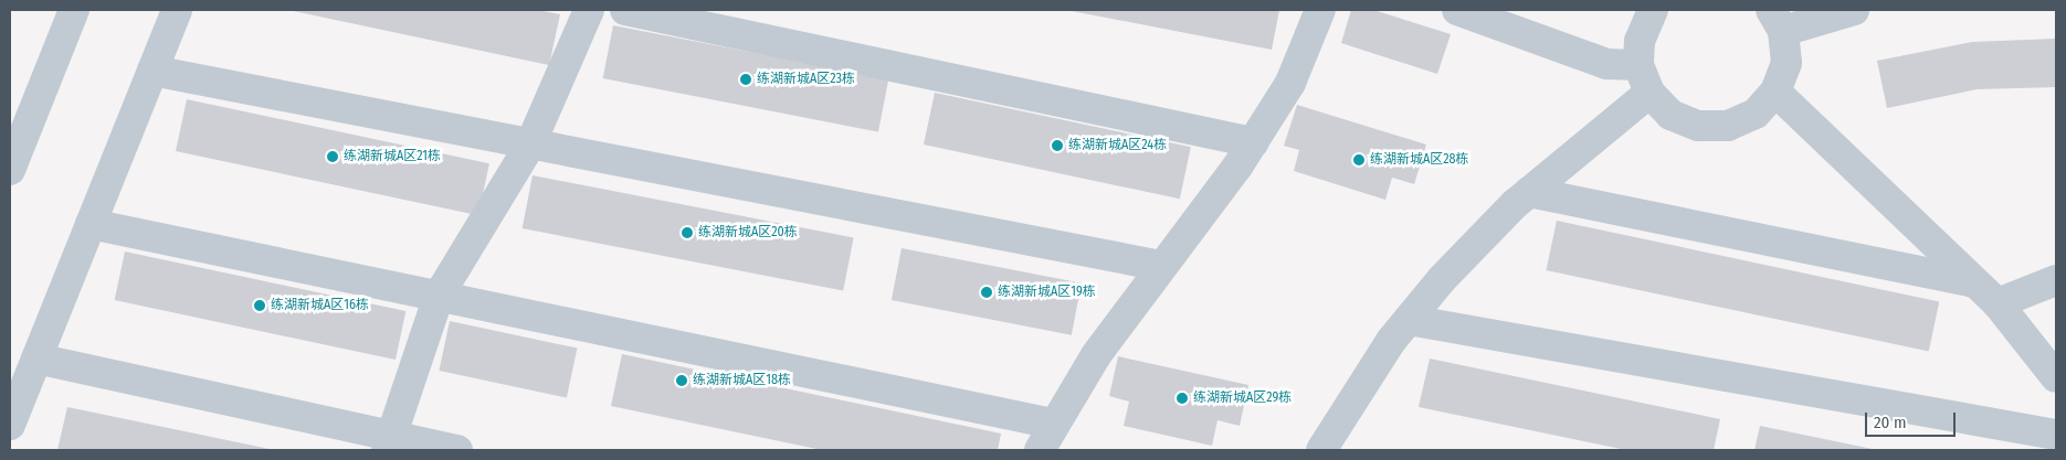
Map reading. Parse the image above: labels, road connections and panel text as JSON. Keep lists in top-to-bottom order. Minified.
{"places":["练湖新城A区23栋","练湖新城A区24栋","练湖新城A区21栋","练湖新城A区28栋","练湖新城A区20栋","练湖新城A区19栋","练湖新城A区16栋","练湖新城A区18栋","练湖新城A区29栋"],"scale_bar":"20 m"}
